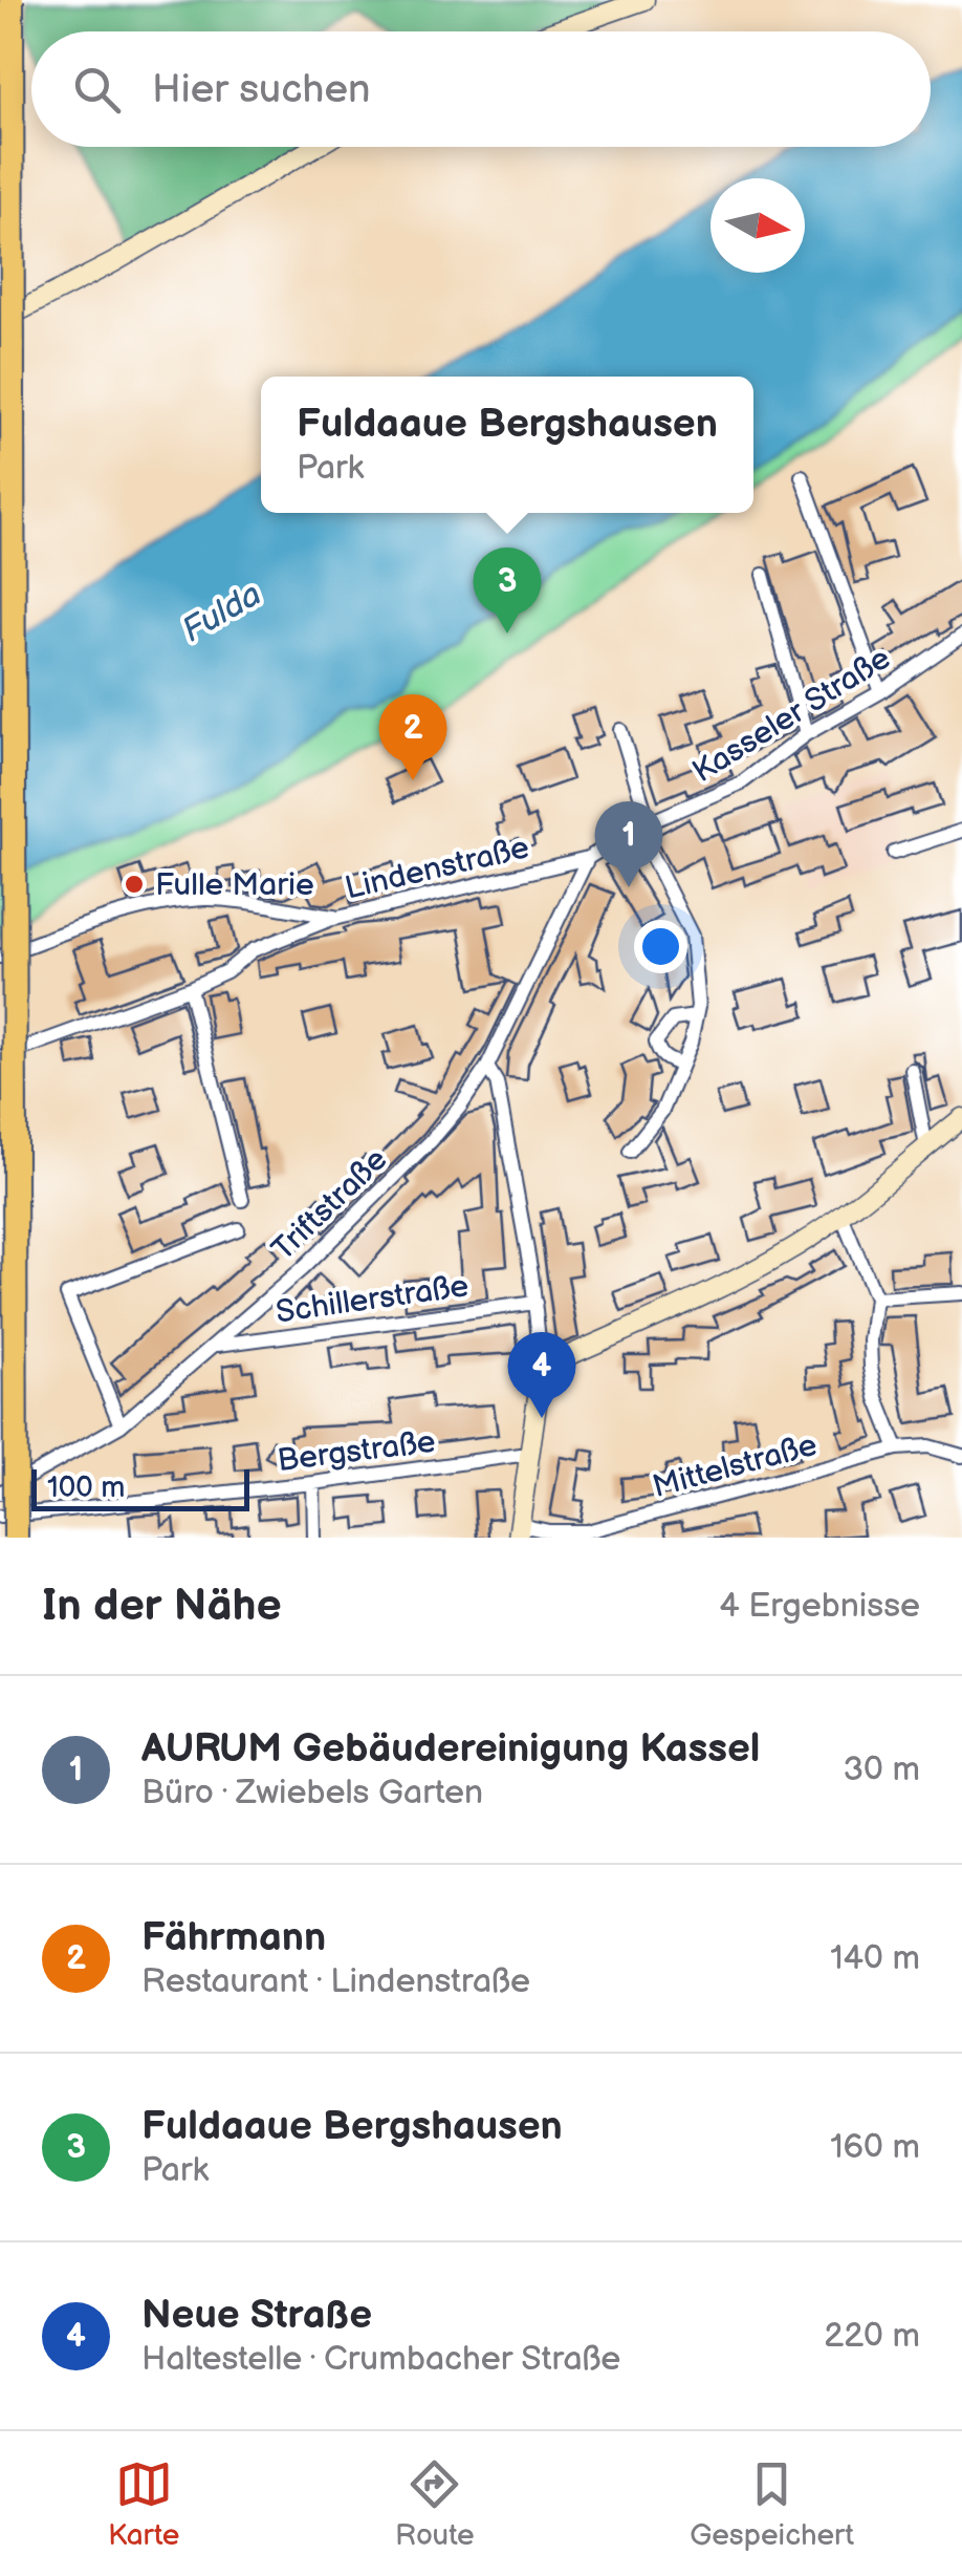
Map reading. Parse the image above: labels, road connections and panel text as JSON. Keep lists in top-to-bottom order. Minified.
{"streets":{"street":["Kasseler Straße","Lindenstraße","Triftstraße","Schillerstraße","Bergstraße","Mittelstraße"]},"crossings":[["Kasseler Straße","Lindenstraße"],["Kasseler Straße","Triftstraße"],["Lindenstraße","Triftstraße"],["Triftstraße","Schillerstraße"]],"water":["Fulda"],"places":["Fulle Marie"],"scale_bar":"100 m","north":"right","page":{"search":"Hier suchen","popup":["Fuldaaue Bergshausen","Park"],"pins":["3","2","1","4"],"scale":"100 m","heading":["In der Nähe","4 Ergebnisse"],"list":[{"mark":"1","name":"AURUM Gebäudereinigung Kassel","note":"Büro · Zwiebels Garten","value":"30 m"},{"mark":"2","name":"Fährmann","note":"Restaurant · Lindenstraße","value":"140 m"},{"mark":"3","name":"Fuldaaue Bergshausen","note":"Park","value":"160 m"},{"mark":"4","name":"Neue Straße","note":"Haltestelle · Crumbacher Straße","value":"220 m"}],"nav":["Karte","Route","Gespeichert"]}}
